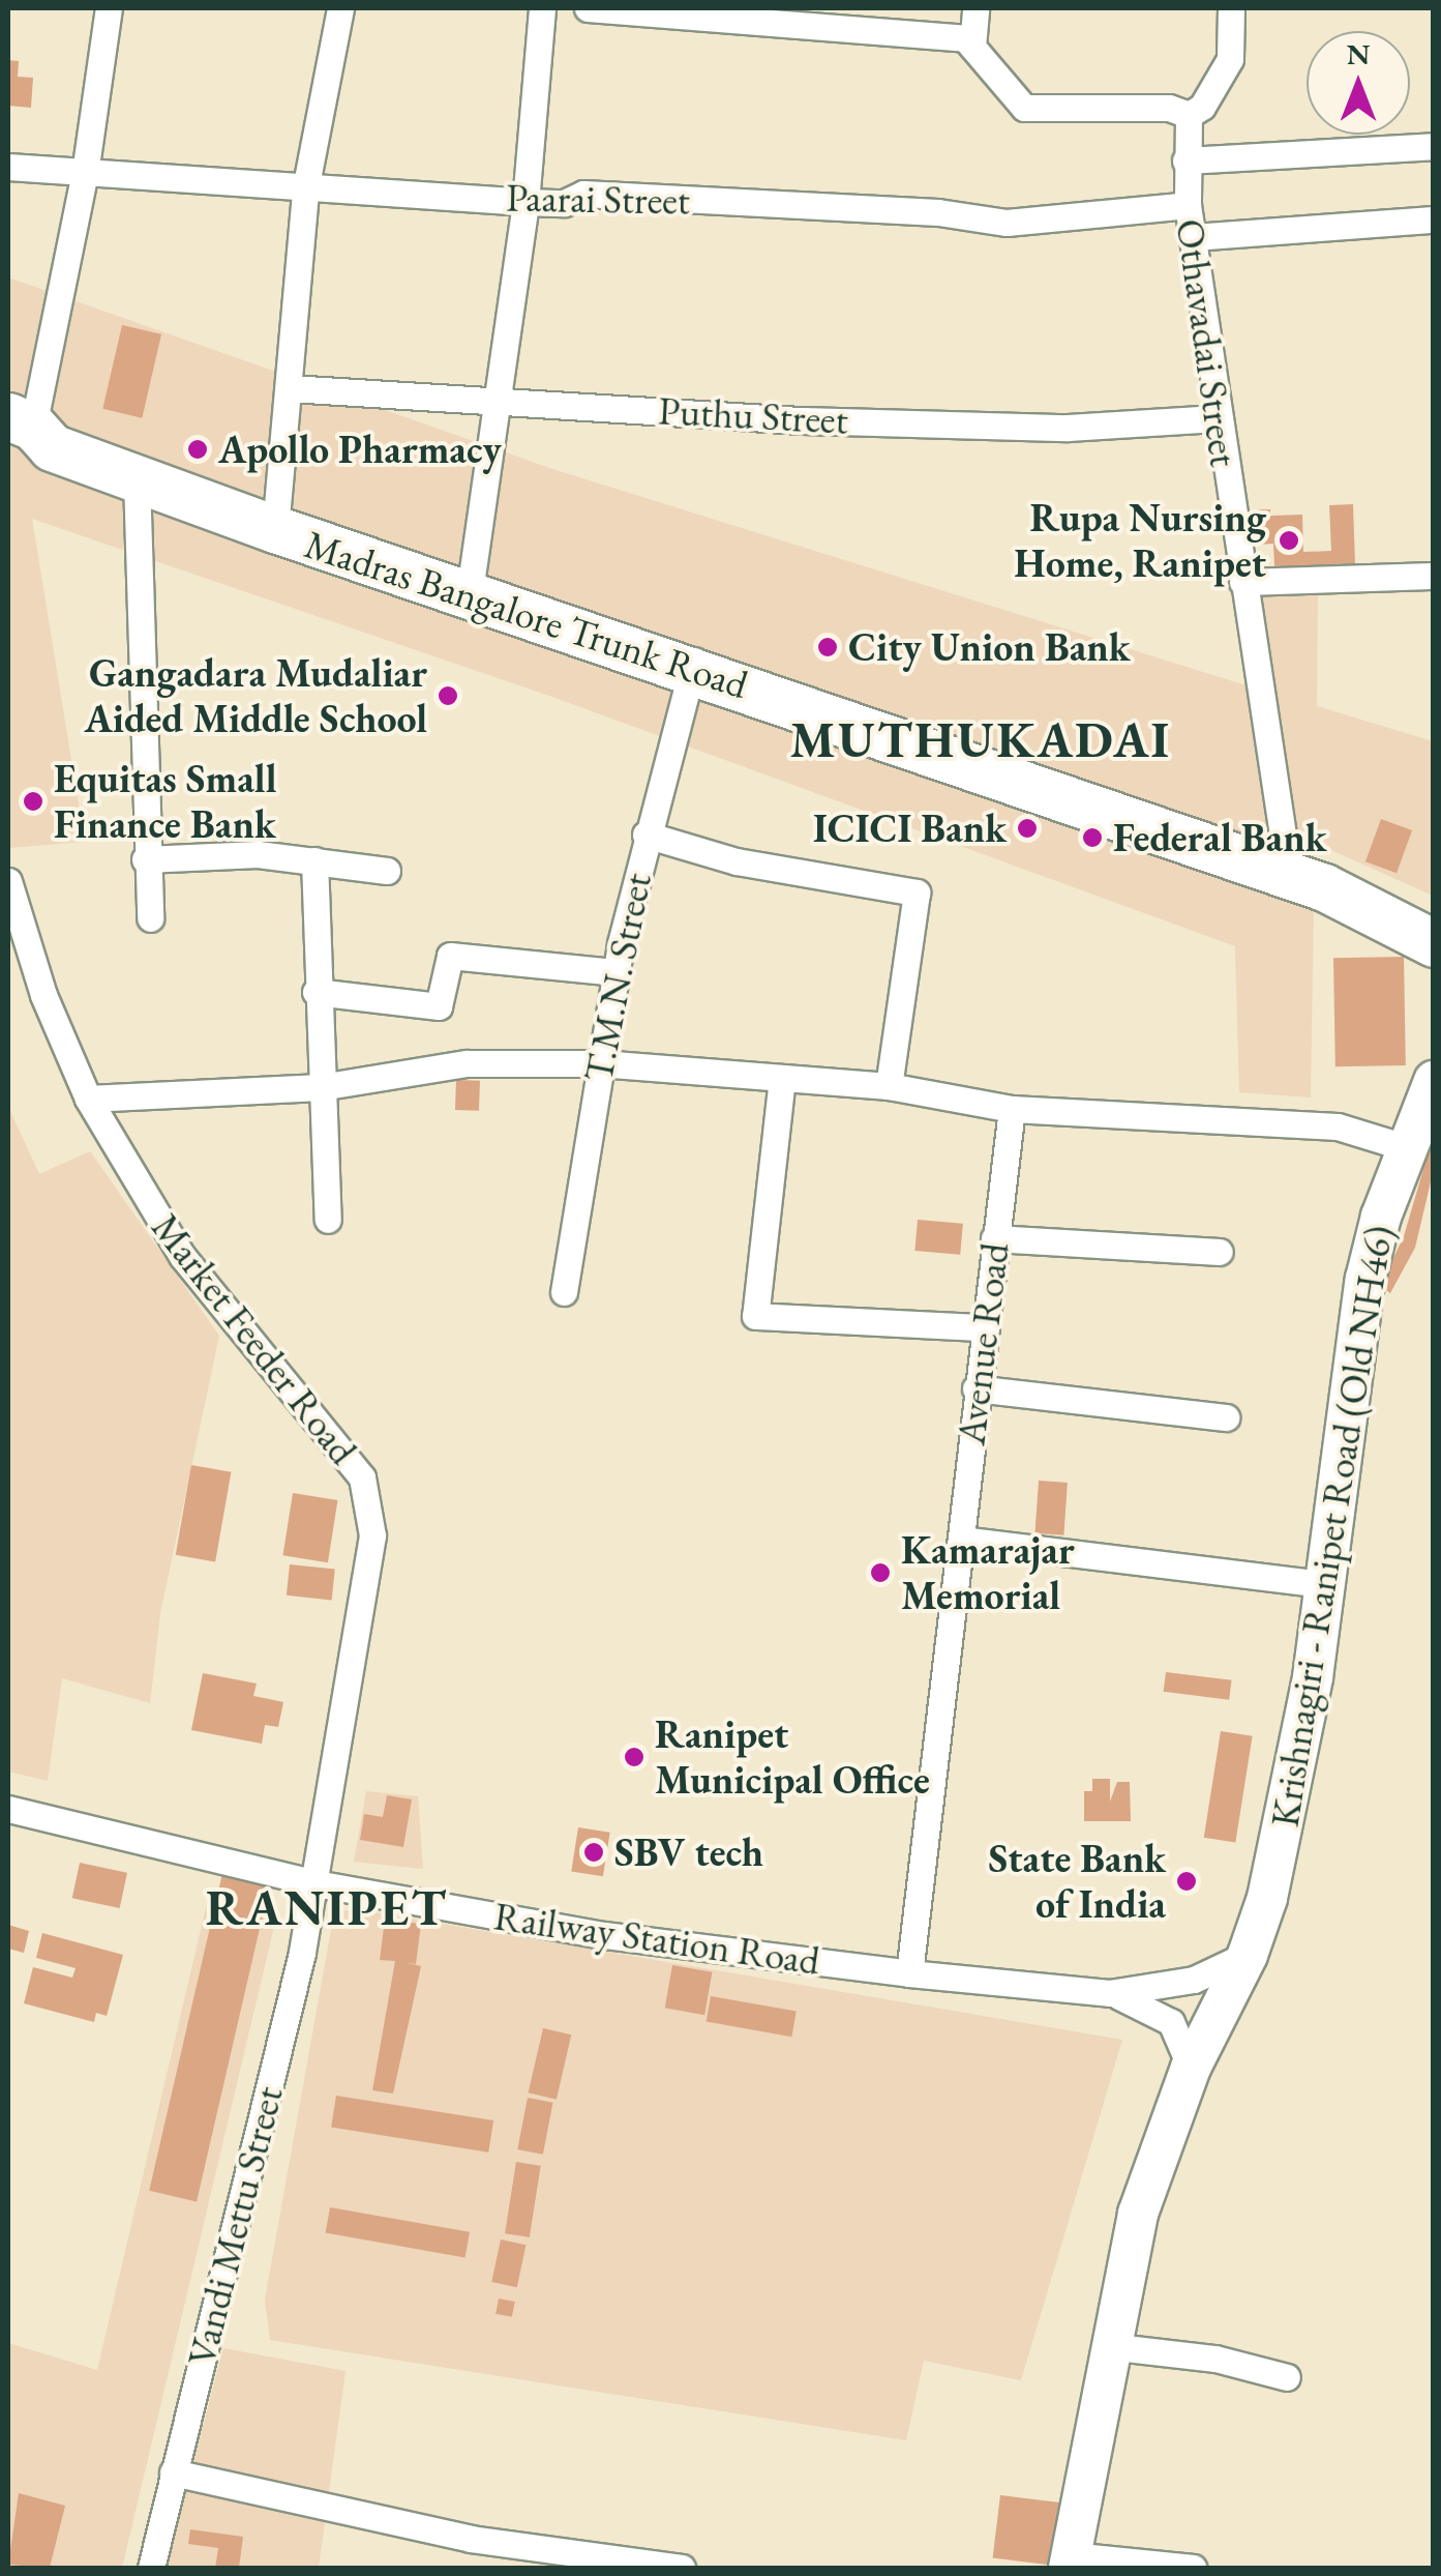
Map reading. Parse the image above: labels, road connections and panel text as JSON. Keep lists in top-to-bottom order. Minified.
{"streets":{"highway":["Madras Bangalore Trunk Road"],"main road":["Krishnagiri - Ranipet Road (Old NH46)"],"street":["Paarai Street","Othavadai Street","Puthu Street","T.M.N. Street","Market Feeder Road","Avenue Road","Railway Station Road","Vandi Mettu Street"]},"crossings":[["Paarai Street","Othavadai Street"],["Othavadai Street","Puthu Street"],["Othavadai Street","Madras Bangalore Trunk Road"],["Madras Bangalore Trunk Road","T.M.N. Street"],["Market Feeder Road","Railway Station Road"],["Market Feeder Road","Vandi Mettu Street"],["Avenue Road","Railway Station Road"],["Krishnagiri - Ranipet Road (Old NH46)","Railway Station Road"],["Railway Station Road","Vandi Mettu Street"]],"districts":["MUTHUKADAI","RANIPET"],"places":["Apollo Pharmacy","Rupa Nursing Home, Ranipet","City Union Bank","Gangadara Mudaliar Aided Middle School","Equitas Small Finance Bank","ICICI Bank","Federal Bank","Kamarajar Memorial","Ranipet Municipal Office","SBV tech","State Bank of India"],"north":"top"}
